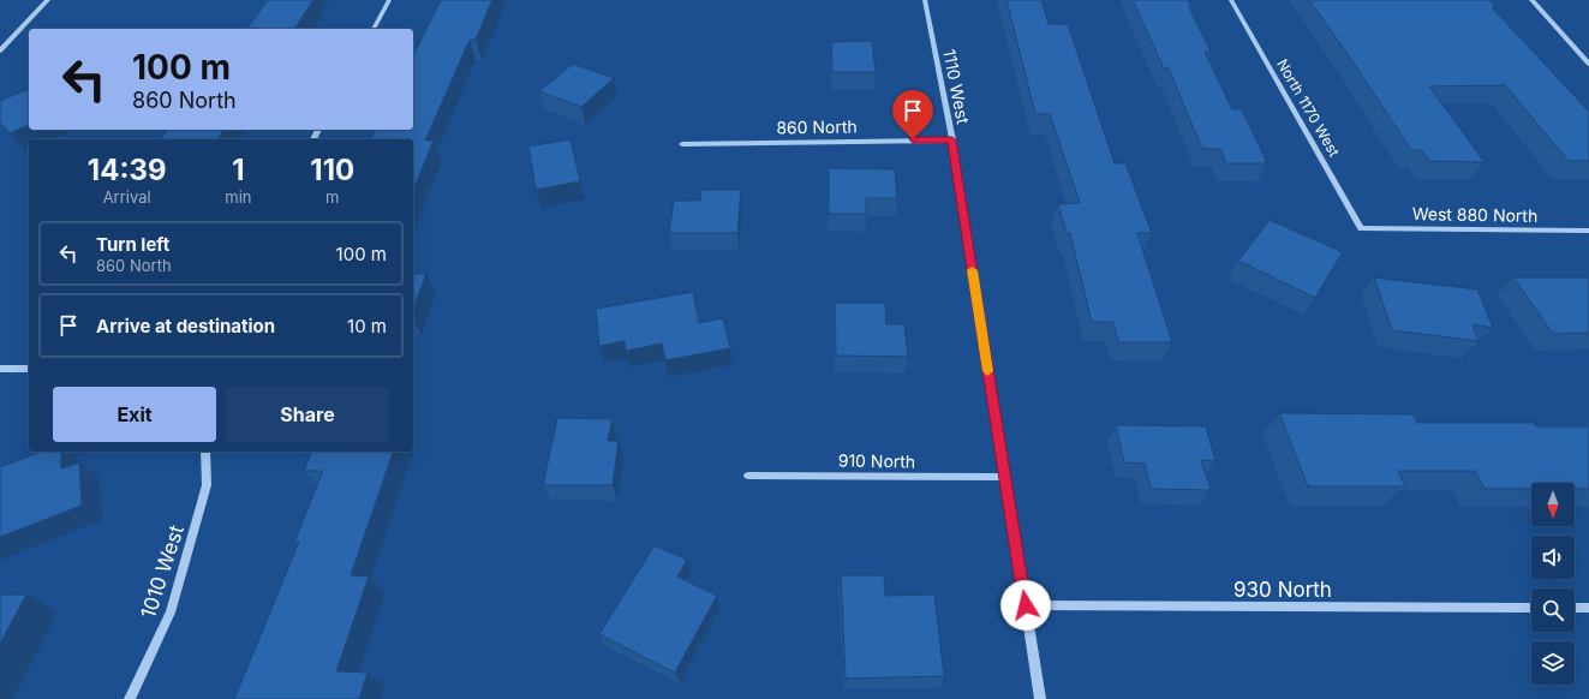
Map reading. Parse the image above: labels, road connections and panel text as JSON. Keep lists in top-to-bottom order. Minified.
{"streets":{"street":["1110 West","North 1170 West","860 North","West 880 North","910 North","1010 West","930 North"]},"crossings":[["1110 West","860 North"],["1110 West","910 North"],["1110 West","930 North"],["North 1170 West","West 880 North"]],"north":"bottom","page":{"turn":["100 m","860 North"],"eta":["14:39","Arrival","1","min","110","m"],"list":[{"name":"Turn left","note":"860 North","value":"100 m"},{"name":"Arrive at destination","value":"10 m"}],"buttons":["Exit","Share"]}}
